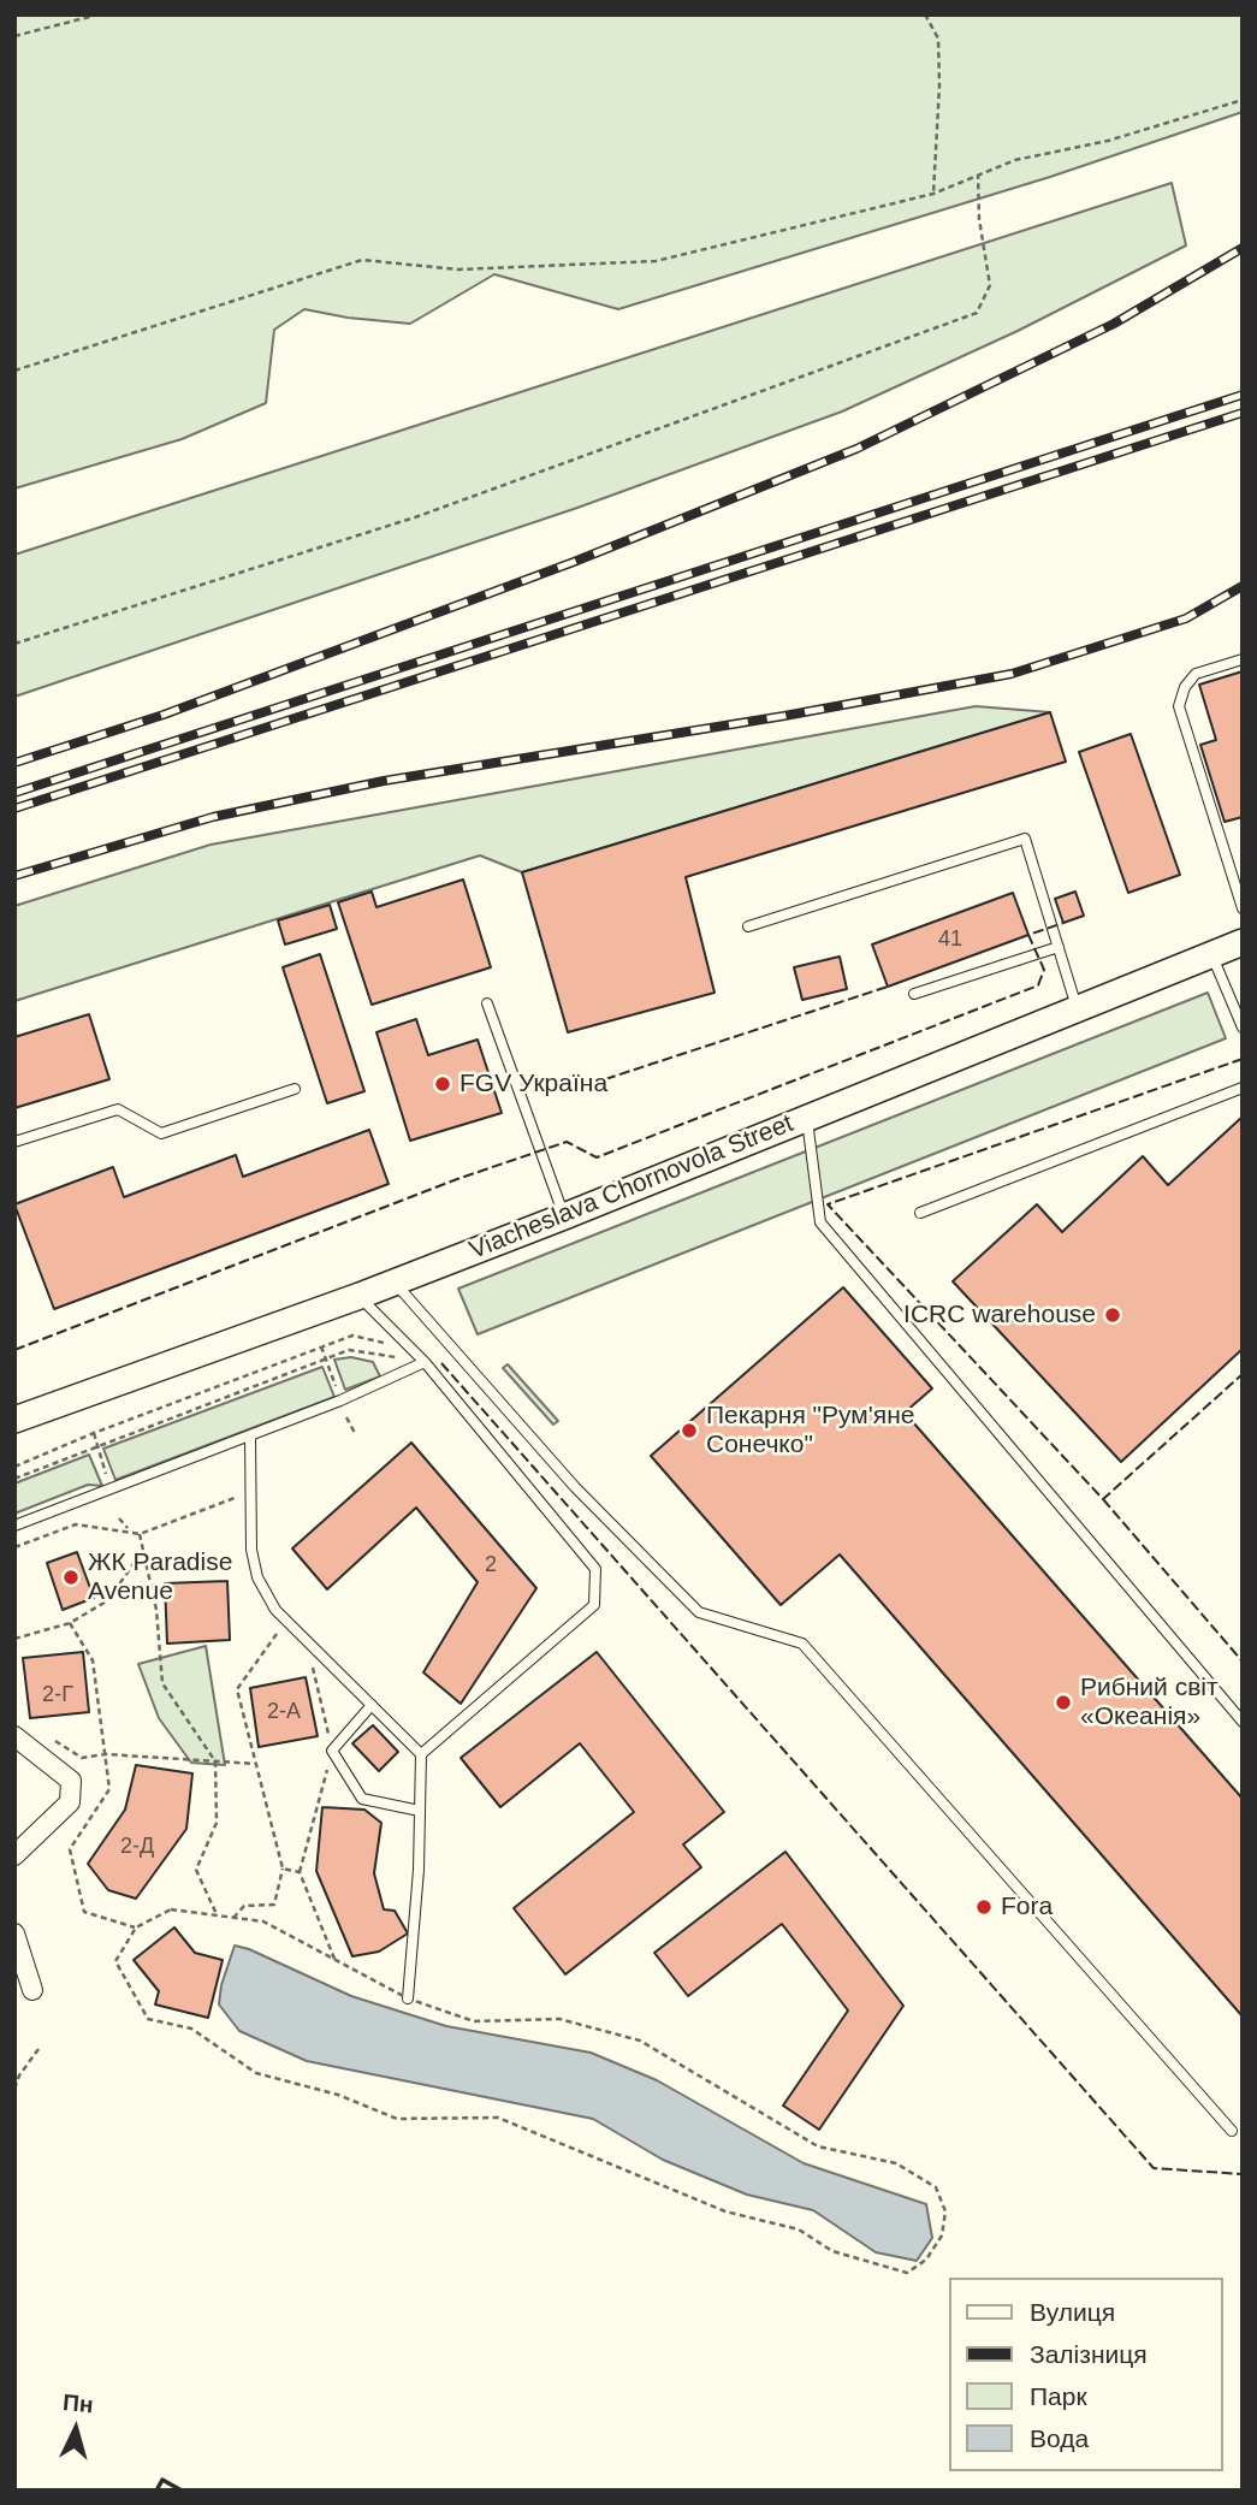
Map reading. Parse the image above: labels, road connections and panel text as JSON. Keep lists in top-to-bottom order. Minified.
{"streets":{"main road":["Viacheslava Chornovola Street"]},"places":["FGV Україна","ICRC warehouse","Пекарня \"Рум'яне Сонечко\"","ЖК Paradise Avenue","Рибний світ «Океанія»","Fora"],"house_numbers":["41","2","2-Г","2-А","2-Д"],"legend":["Вулиця","Залізниця","Парк","Вода"],"north":"top"}
